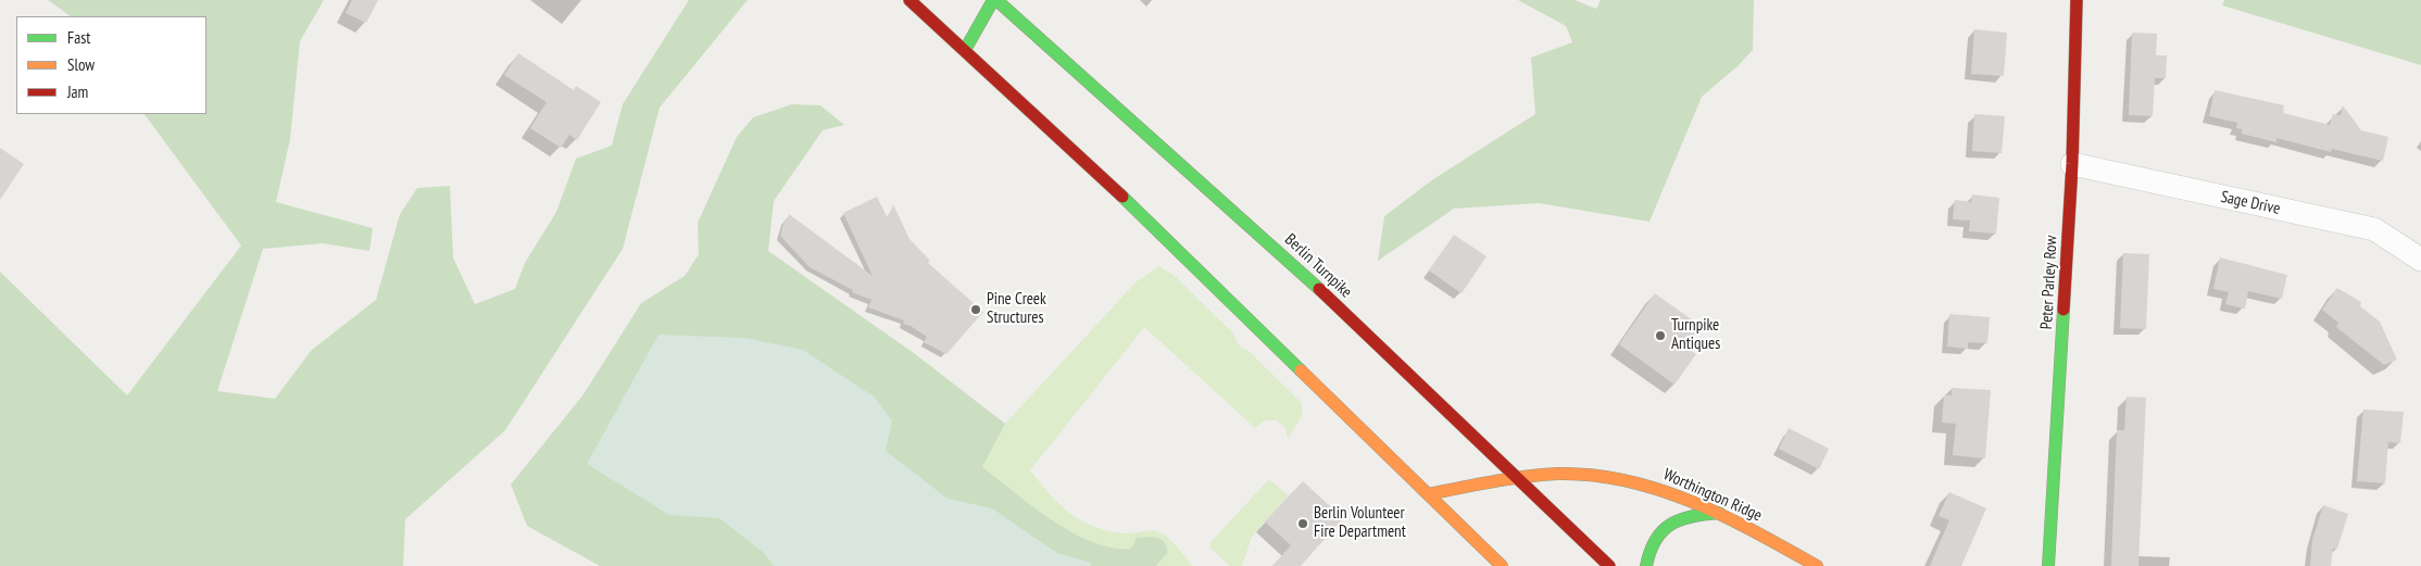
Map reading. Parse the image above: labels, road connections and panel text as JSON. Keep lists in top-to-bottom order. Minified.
{"streets":{"main road":["Berlin Turnpike","Peter Parley Row","Worthington Ridge"],"street":["Sage Drive"]},"crossings":[["Sage Drive","Peter Parley Row"],["Berlin Turnpike","Worthington Ridge"]],"places":["Pine Creek Structures","Turnpike Antiques","Berlin Volunteer Fire Department"],"legend":["Fast","Slow","Jam"]}
